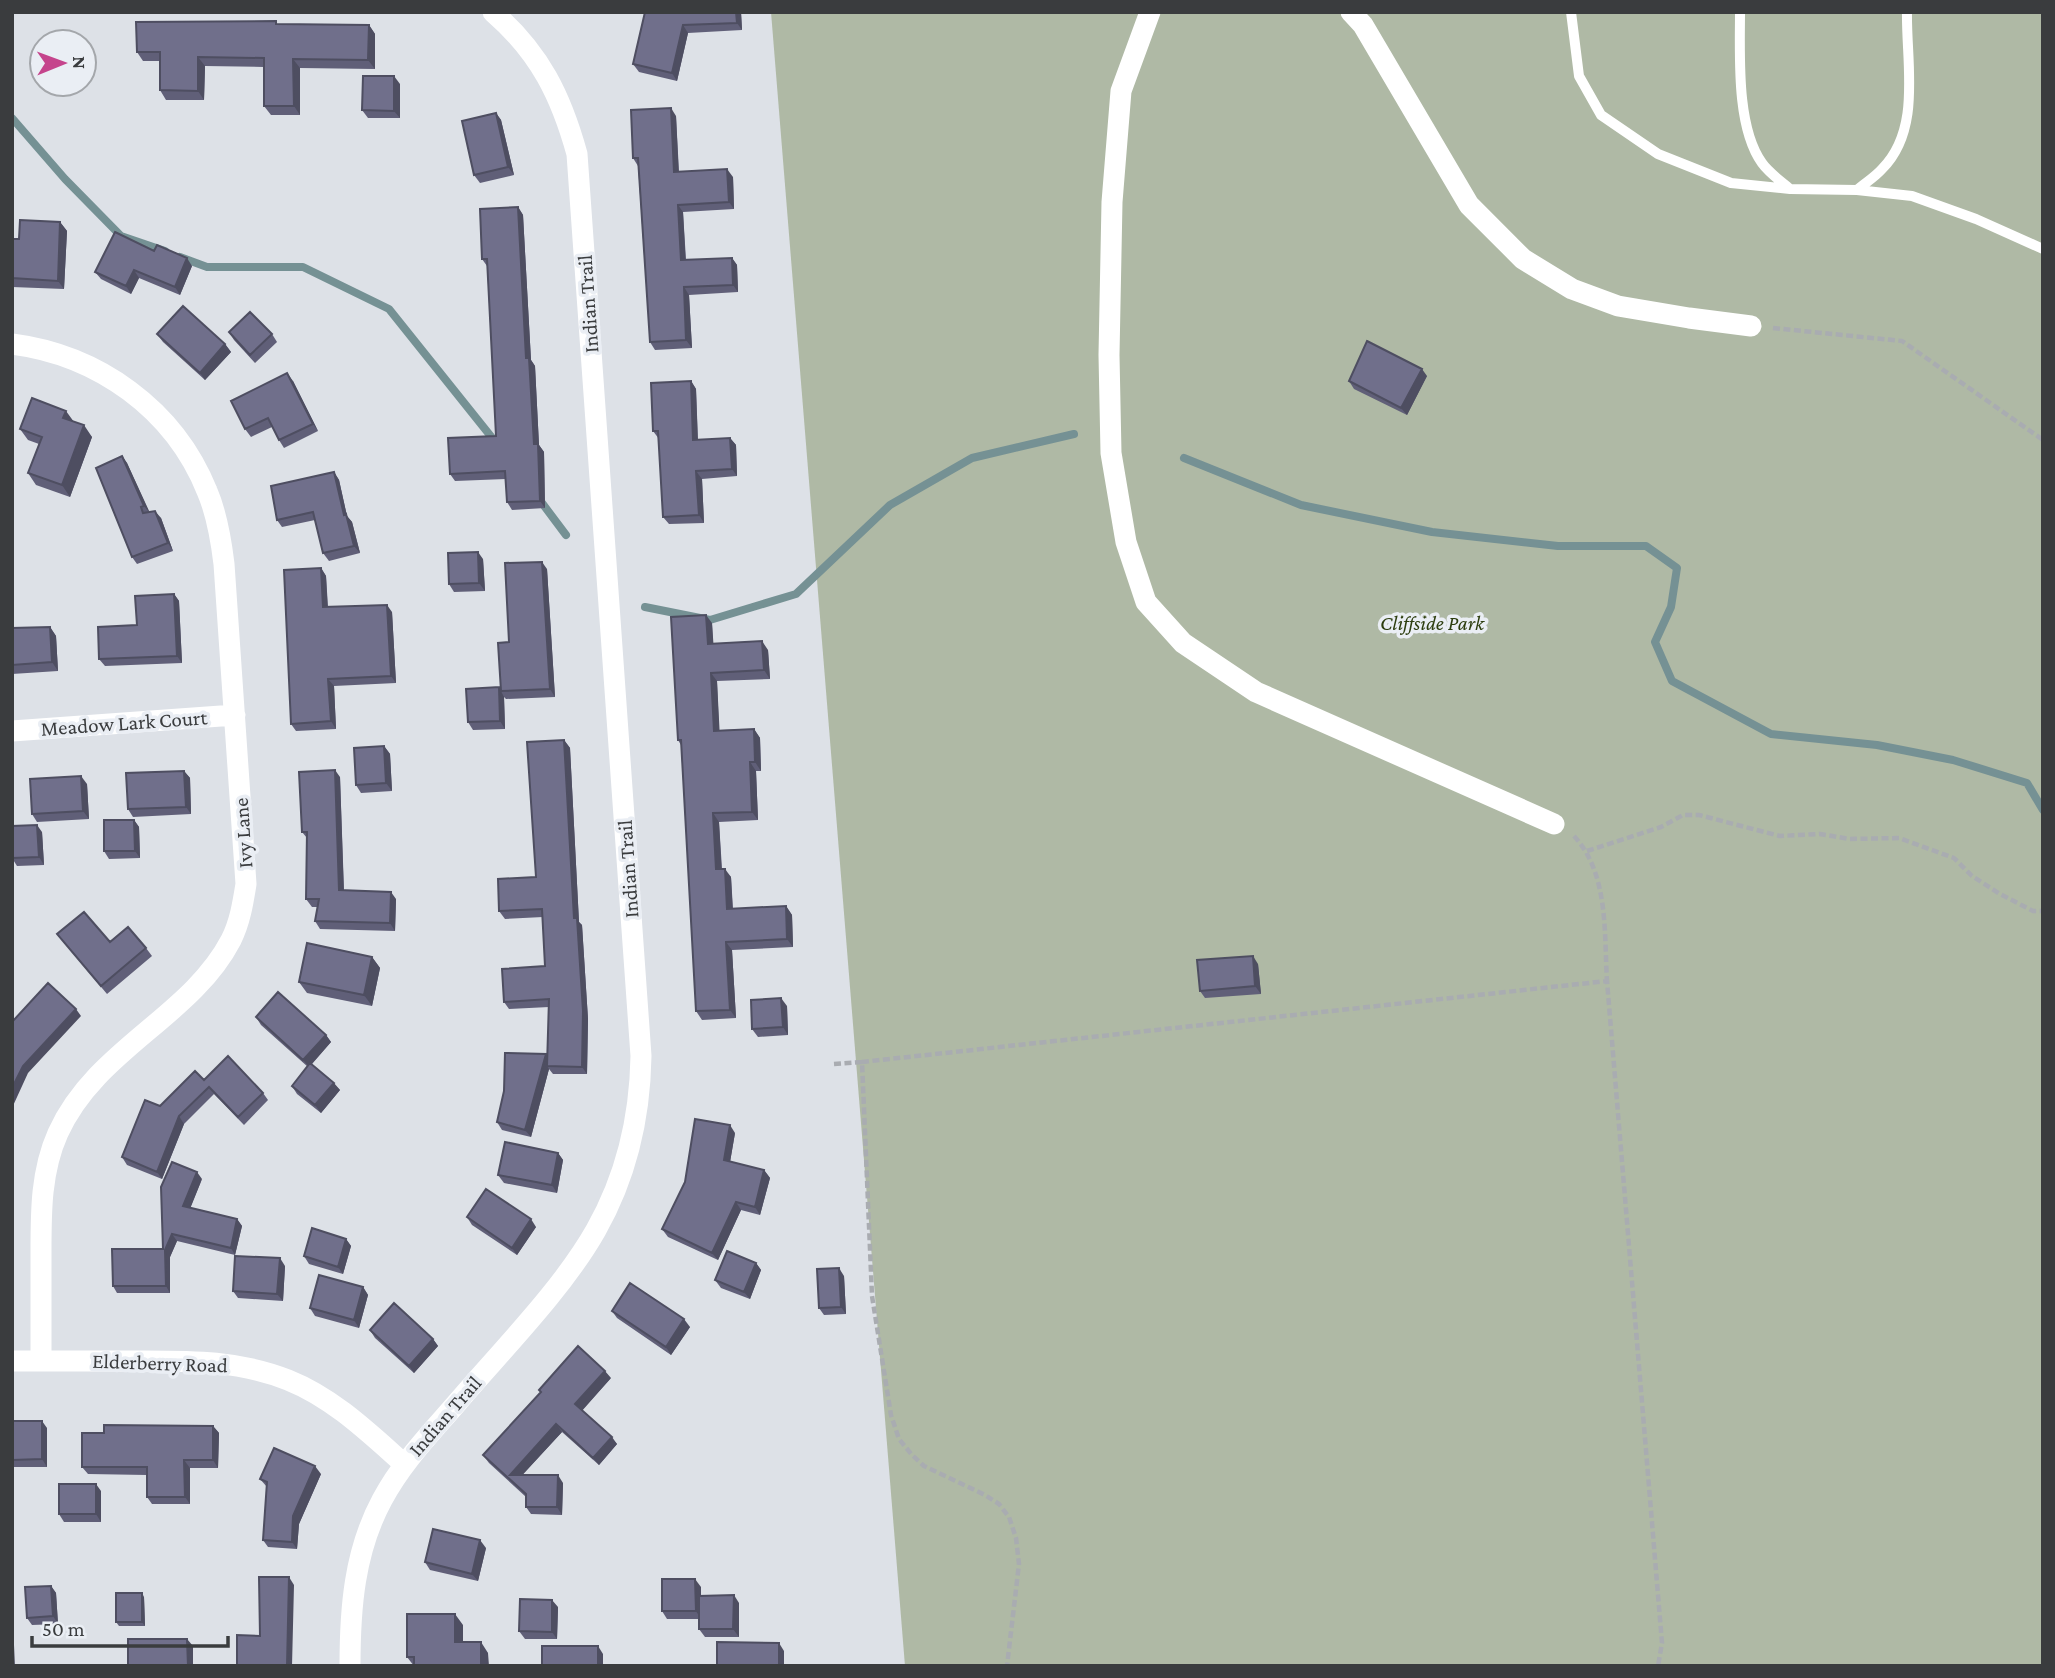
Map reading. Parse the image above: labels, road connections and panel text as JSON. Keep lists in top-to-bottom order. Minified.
{"streets":{"street":["Indian Trail","Meadow Lark Court","Ivy Lane","Elderberry Road"]},"crossings":[["Indian Trail","Elderberry Road"],["Meadow Lark Court","Ivy Lane"],["Ivy Lane","Elderberry Road"]],"parks":["Cliffside Park"],"scale_bar":"50 m","north":"right"}
